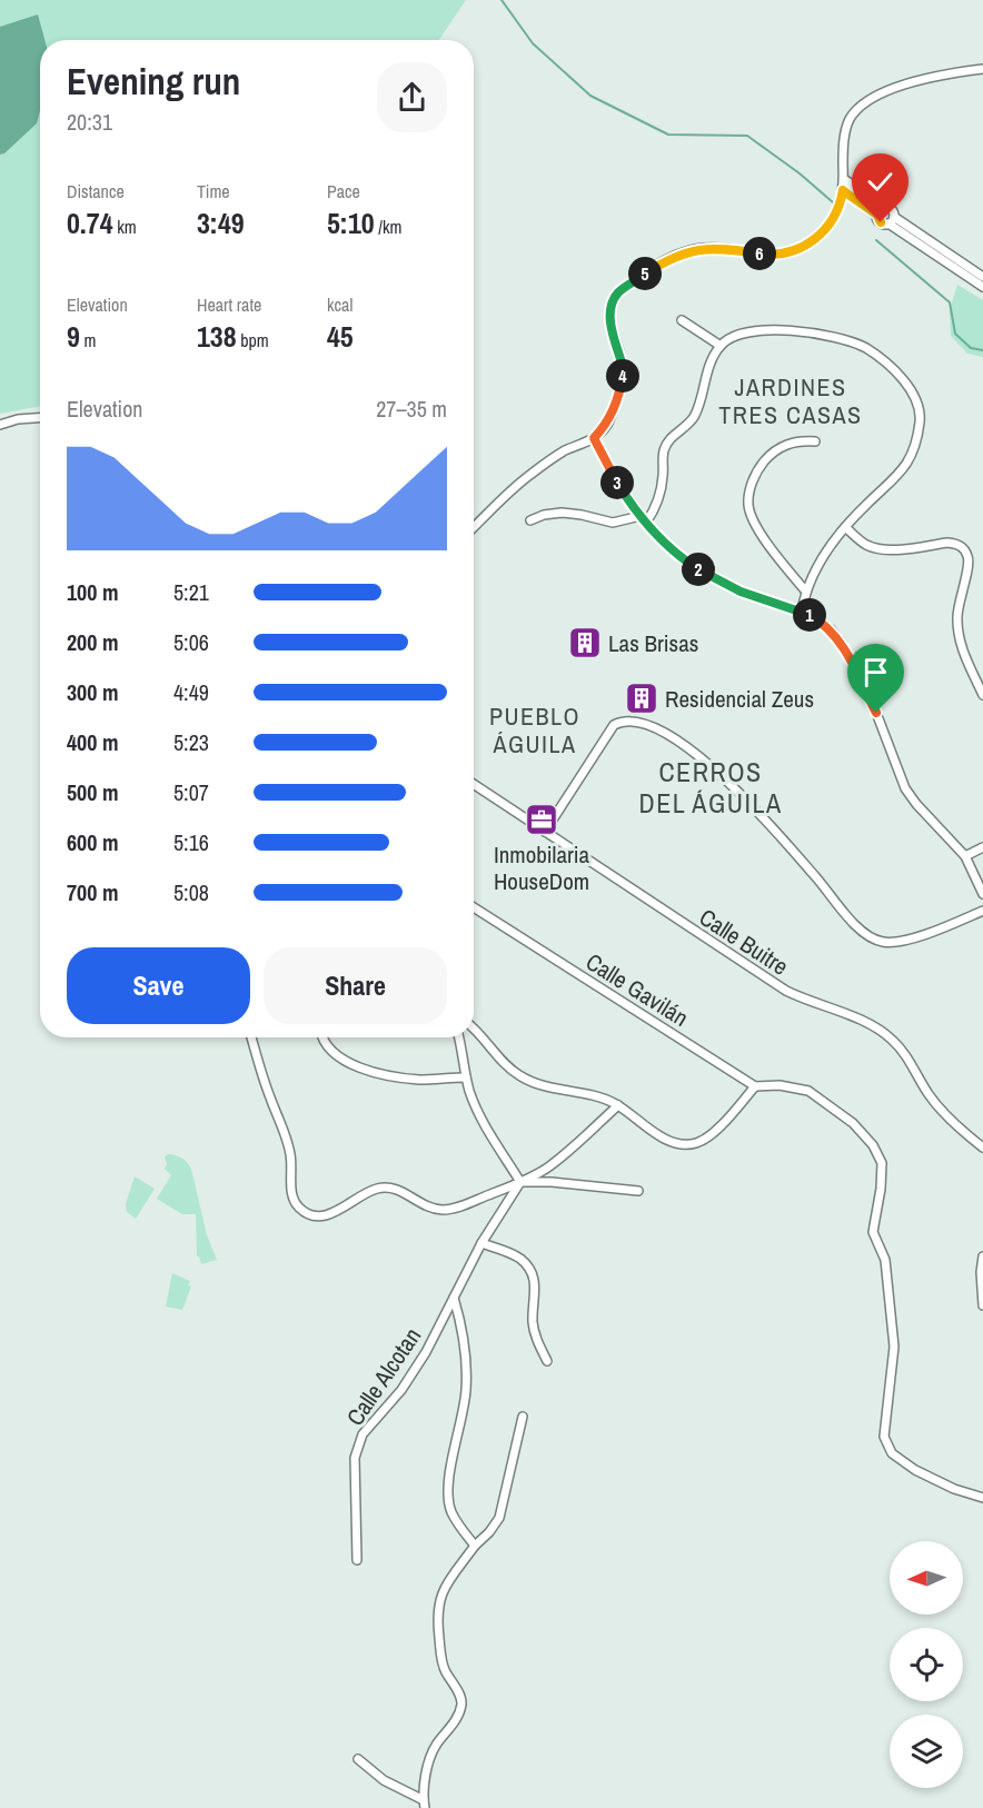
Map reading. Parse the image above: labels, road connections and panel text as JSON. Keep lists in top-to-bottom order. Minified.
{"streets":{"street":["Calle Buitre","Calle Gavilán","Calle Alcotan"]},"districts":["JARDINES TRES CASAS","PUEBLO ÁGUILA","CERROS DEL ÁGUILA"],"places":{"building":["Las Brisas","Residencial Zeus"],"office":["Inmobilaria HouseDom"]},"north":"left","page":{"heading":["Evening run","20:31"],"stats":[["Distance","0.74 km"],["Time","3:49"],["Pace","5:10 /km"],["Elevation","9 m"],["Heart rate","138 bpm"],["kcal","45"]],"pins":["6","5","4","3","2","1"],"chart":["Elevation","27–35 m"],"list":[{"name":"100 m","note":"5:21"},{"name":"200 m","note":"5:06"},{"name":"300 m","note":"4:49"},{"name":"400 m","note":"5:23"},{"name":"500 m","note":"5:07"},{"name":"600 m","note":"5:16"},{"name":"700 m","note":"5:08"}],"buttons":["Save","Share"]}}
